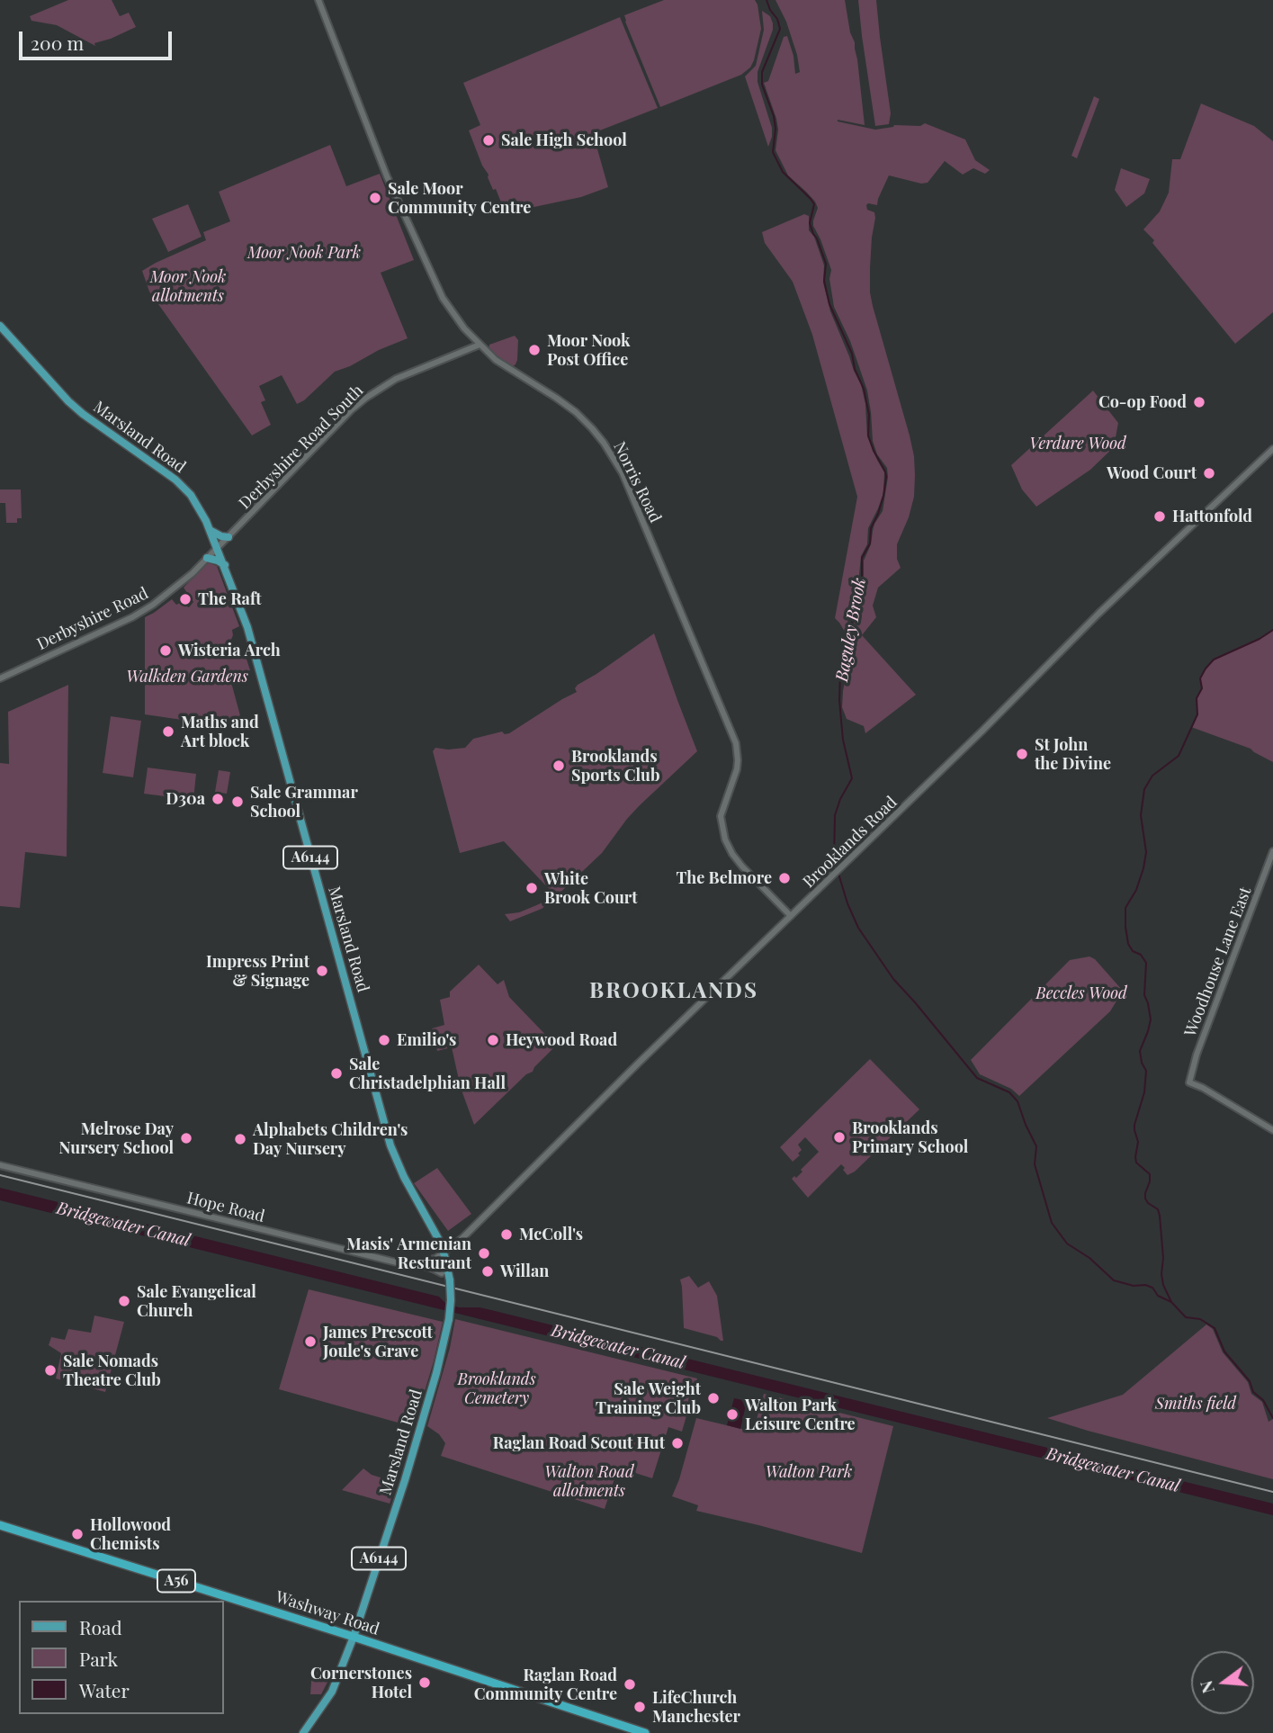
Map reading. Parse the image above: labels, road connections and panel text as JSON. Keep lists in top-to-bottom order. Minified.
{"streets":{"highway":["A56","Washway Road"],"main road":["Marsland Road","A6144"],"street":["Derbyshire Road South","Norris Road","Derbyshire Road","Brooklands Road","Woodhouse Lane East","Hope Road"]},"crossings":[["Marsland Road","Derbyshire Road South"],["Marsland Road","Derbyshire Road"],["Marsland Road","Brooklands Road"],["Marsland Road","A6144"],["Marsland Road","Hope Road"],["Marsland Road","Washway Road"],["Derbyshire Road South","Norris Road"],["Derbyshire Road South","Derbyshire Road"],["Norris Road","Brooklands Road"],["Brooklands Road","Hope Road"],["A6144","Washway Road"]],"districts":["BROOKLANDS"],"water":["Baguley Brook","Bridgewater Canal"],"parks":["Moor Nook Park","Moor Nook allotments","Verdure Wood","Walkden Gardens","Beccles Wood","Brooklands Cemetery","Smiths field","Walton Road allotments","Walton Park"],"places":["Sale High School","Sale Moor Community Centre","Moor Nook Post Office","Co-op Food","Wood Court","Hattonfold","The Raft","Wisteria Arch","Maths and Art block","St John the Divine","Brooklands Sports Club","D30a","Sale Grammar School","The Belmore","White Brook Court","Impress Print & Signage","Emilio's","Heywood Road","Sale Christadelphian Hall","Brooklands Primary School","Melrose Day Nursery School","Alphabets Children's Day Nursery","McColl's","Masis' Armenian Resturant","Willan","Sale Evangelical Church","James Prescott Joule's Grave","Sale Nomads Theatre Club","Sale Weight Training Club","Walton Park Leisure Centre","Raglan Road Scout Hut","Hollowood Chemists","Cornerstones Hotel","Raglan Road Community Centre","LifeChurch Manchester"],"legend":["Road","Park","Water"],"scale_bar":"200 m","north":"left"}
